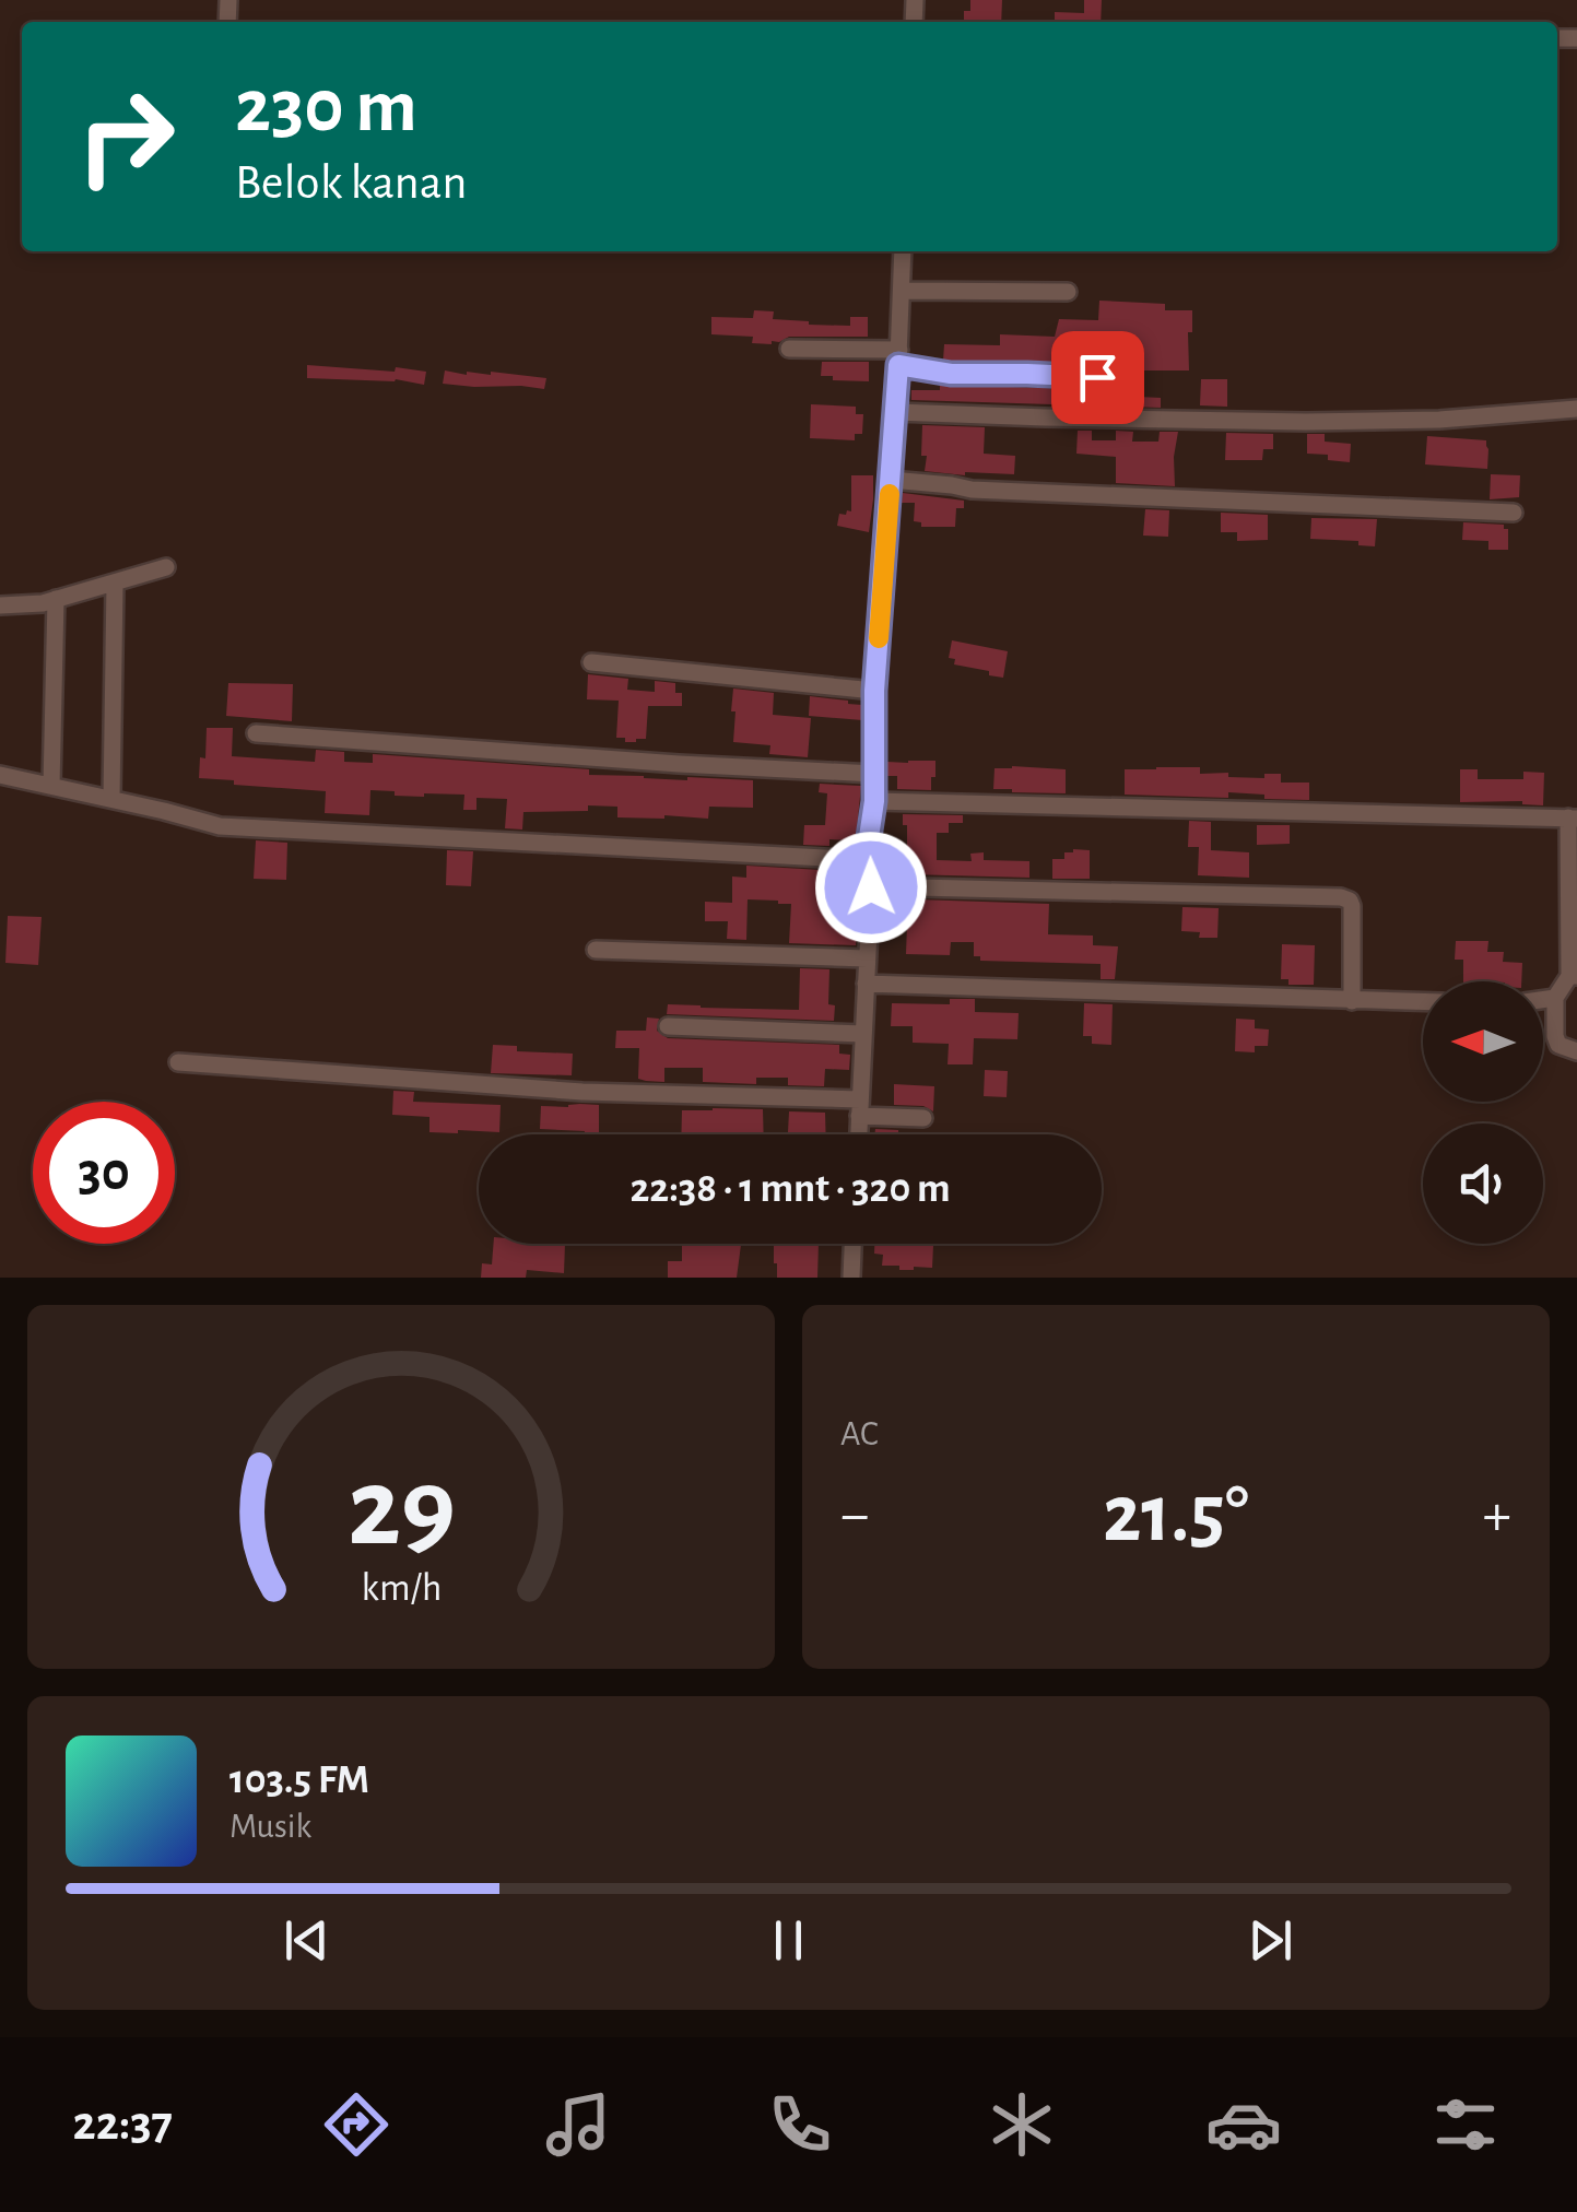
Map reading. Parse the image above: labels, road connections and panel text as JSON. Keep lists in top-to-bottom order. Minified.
{"north":"left","page":{"turn":["230 m","Belok kanan"],"limit":"30","trip":"22:38 · 1 mnt · 320 m","tile":"AC","heat":["−","21.5°","+"],"song":["103.5 FM","Musik"],"tabs":"22:37","gauge":["29","km/h"]}}
